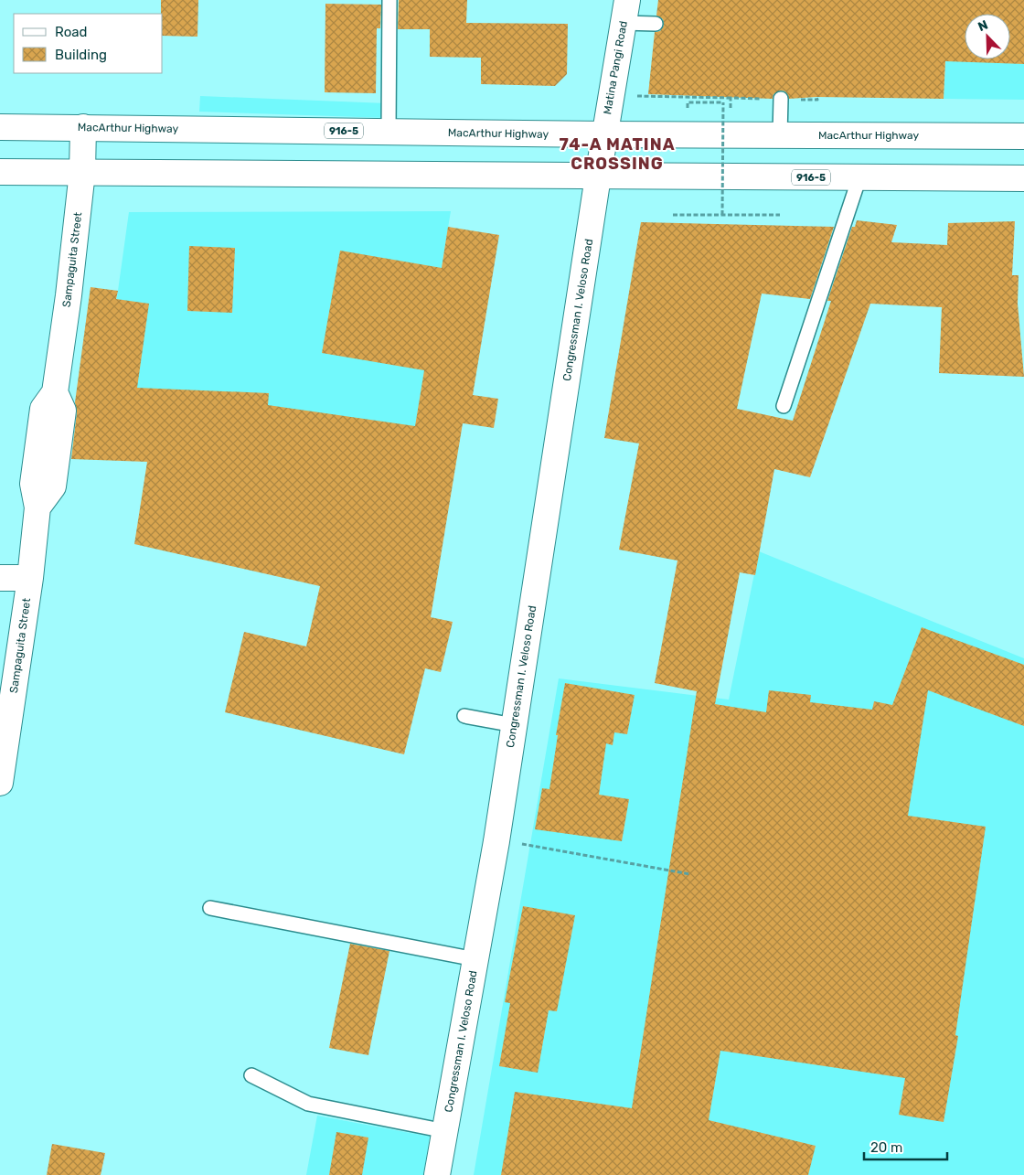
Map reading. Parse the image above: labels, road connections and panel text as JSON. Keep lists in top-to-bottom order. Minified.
{"streets":{"main road":["Matina Pangi Road","MacArthur Highway","916-5","Sampaguita Street","Congressman I. Veloso Road"]},"crossings":[["Matina Pangi Road","MacArthur Highway"],["Matina Pangi Road","916-5"],["Matina Pangi Road","Congressman I. Veloso Road"],["MacArthur Highway","Sampaguita Street"],["916-5","Sampaguita Street"],["916-5","Congressman I. Veloso Road"]],"districts":["74-A MATINA CROSSING"],"legend":["Road","Building"],"scale_bar":"20 m","north":"top left"}
